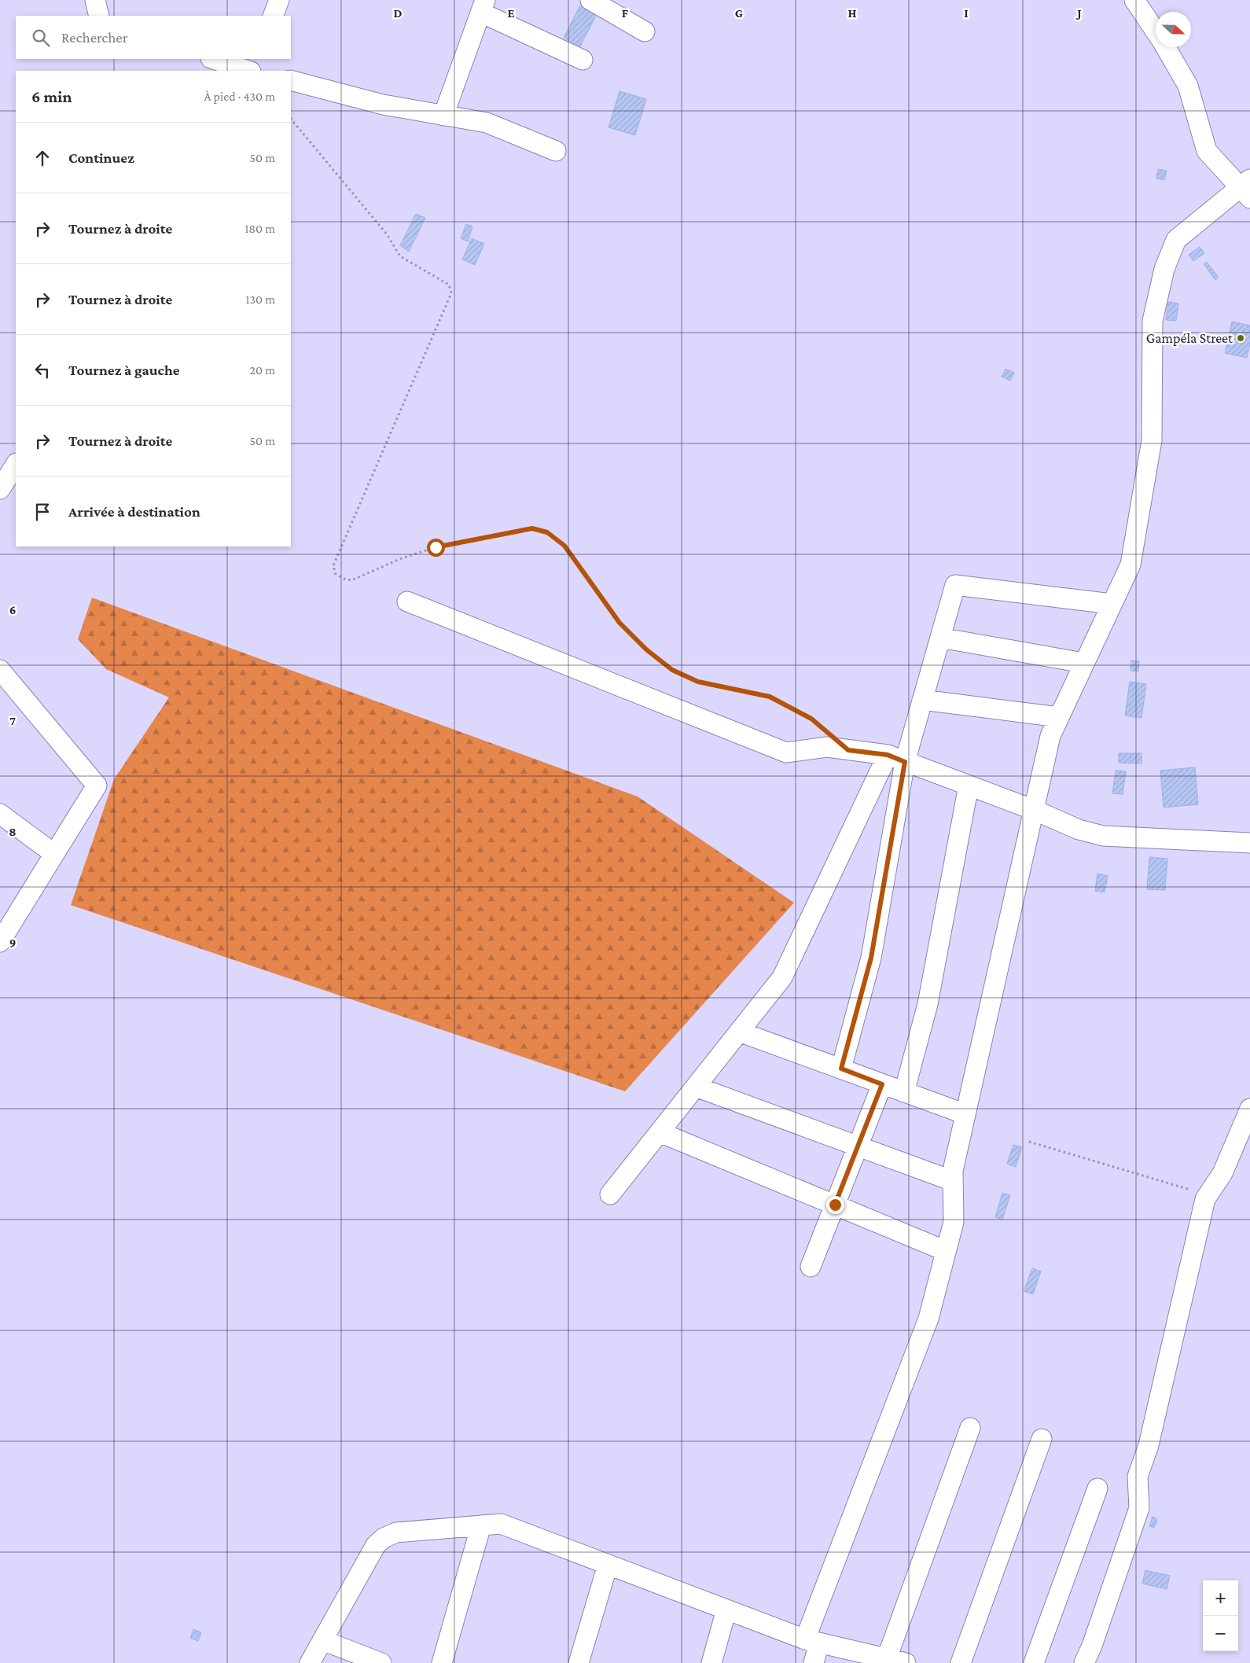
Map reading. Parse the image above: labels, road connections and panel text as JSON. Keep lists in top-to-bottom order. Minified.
{"places":["Gampéla Street"],"north":"right","page":{"search":"Rechercher","heading":["6 min","À pied · 430 m"],"list":[["Continuez","50 m"],["Tournez à droite","180 m"],["Tournez à droite","130 m"],["Tournez à gauche","20 m"],["Tournez à droite","50 m"],"Arrivée à destination"],"map_buttons":["+","−"]},"grid":{"columns":["D","E","F","G","H","I","J"],"rows":["6","7","8","9"]}}
